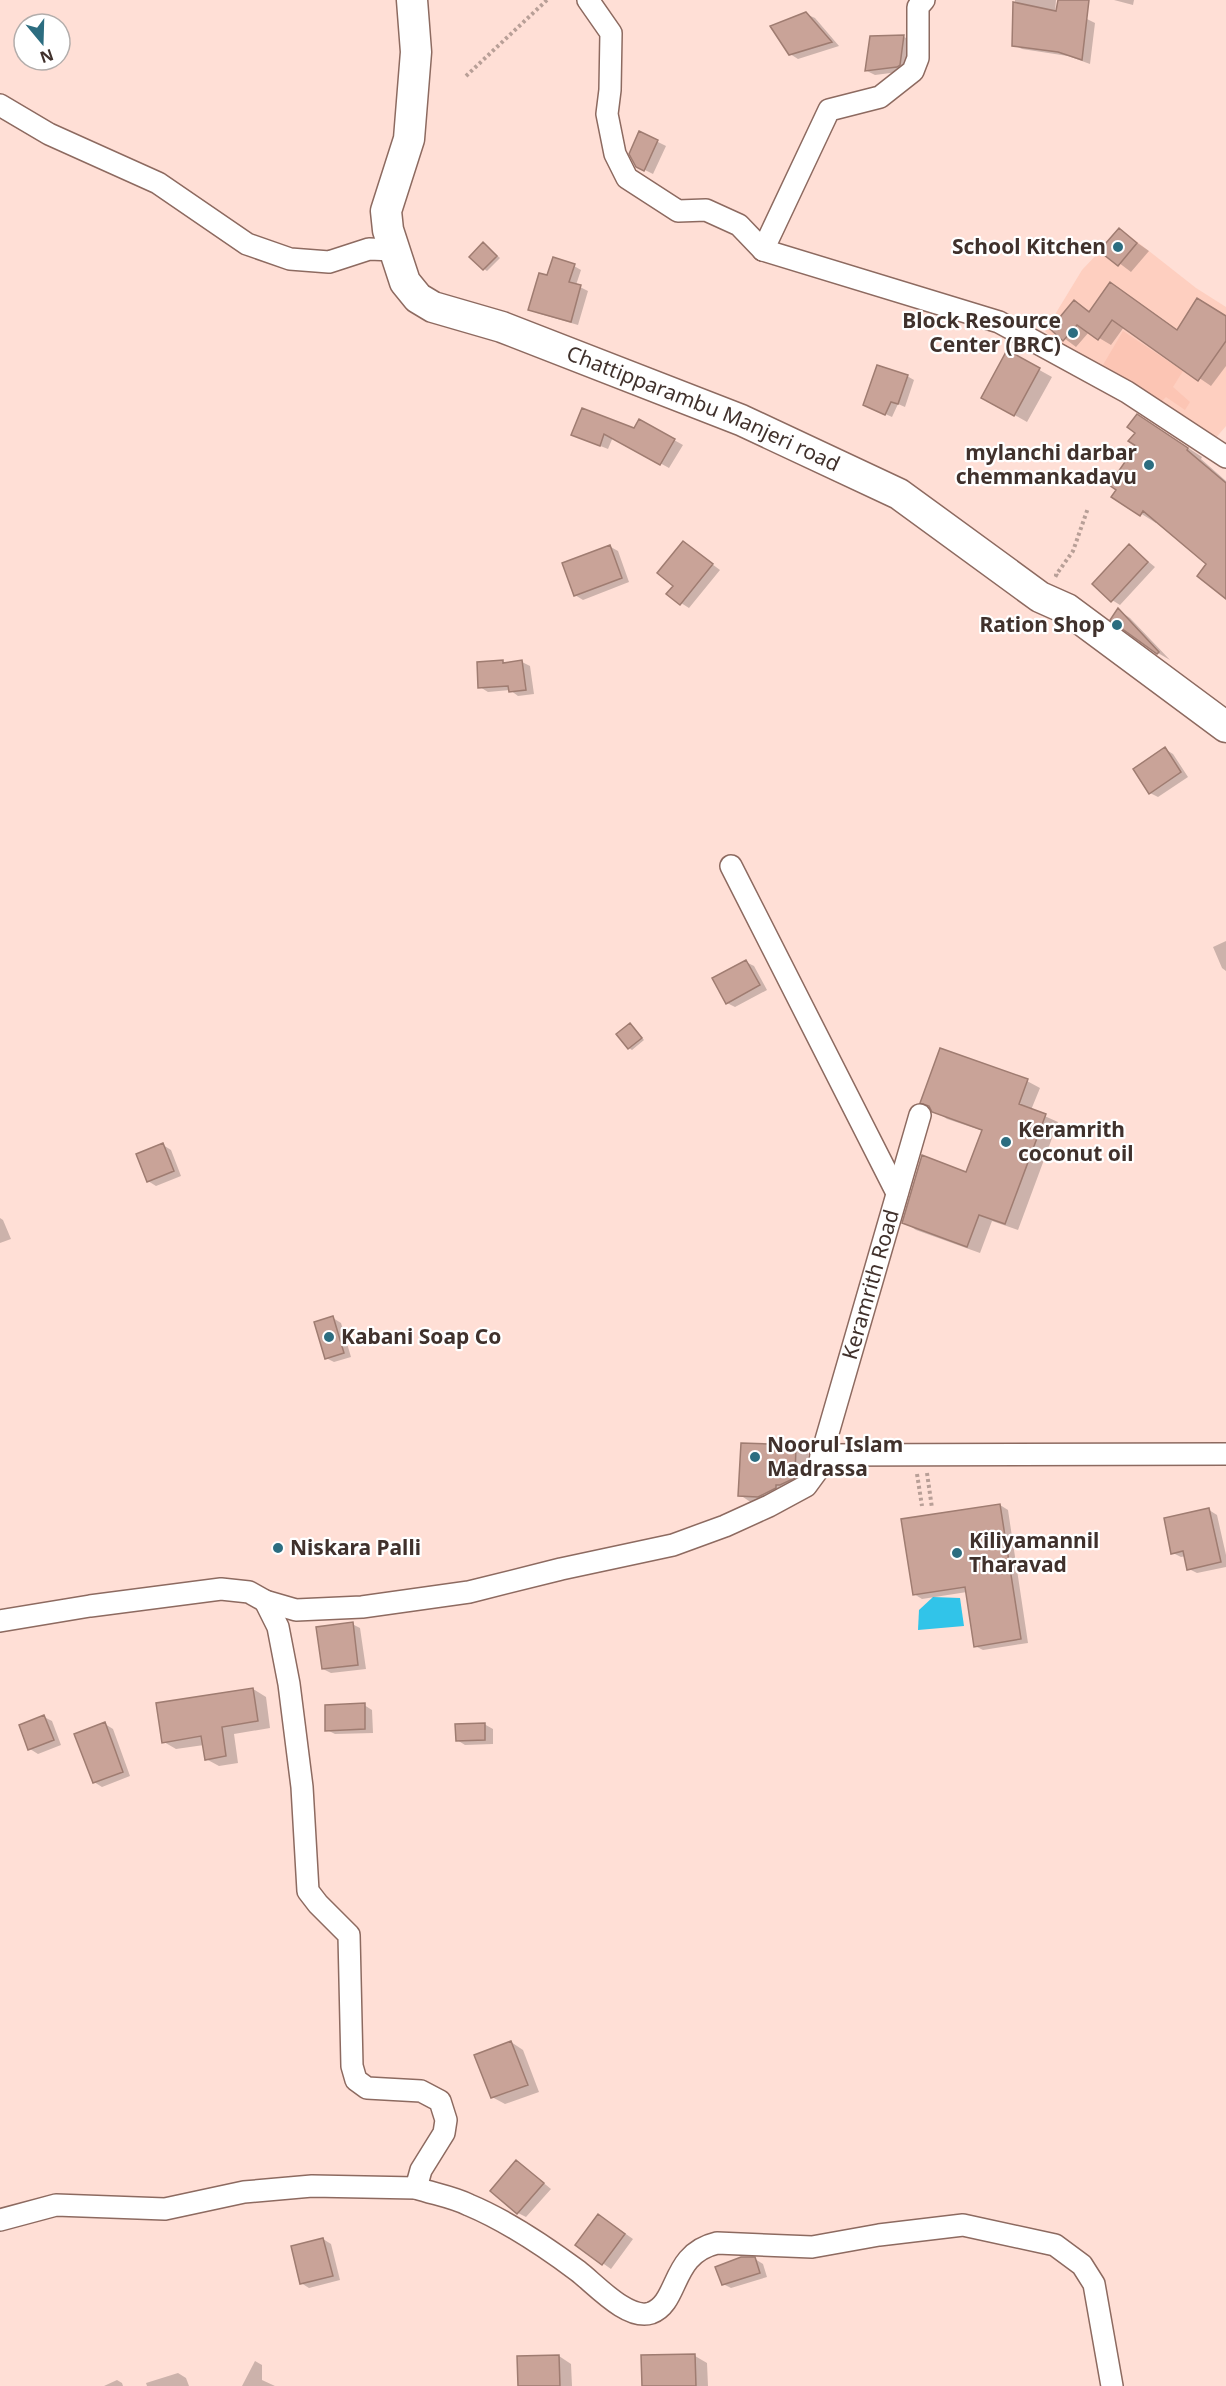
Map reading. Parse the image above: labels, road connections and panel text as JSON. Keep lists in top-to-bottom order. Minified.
{"streets":{"main road":["Chattipparambu Manjeri road"],"street":["Keramrith Road"]},"places":["School Kitchen","Block Resource Center (BRC)","mylanchi darbar chemmankadavu","Ration Shop","Keramrith coconut oil","Kabani Soap Co","Noorul Islam Madrassa","Niskara Palli","Kiliyamannil Tharavad"],"north":"bottom"}
